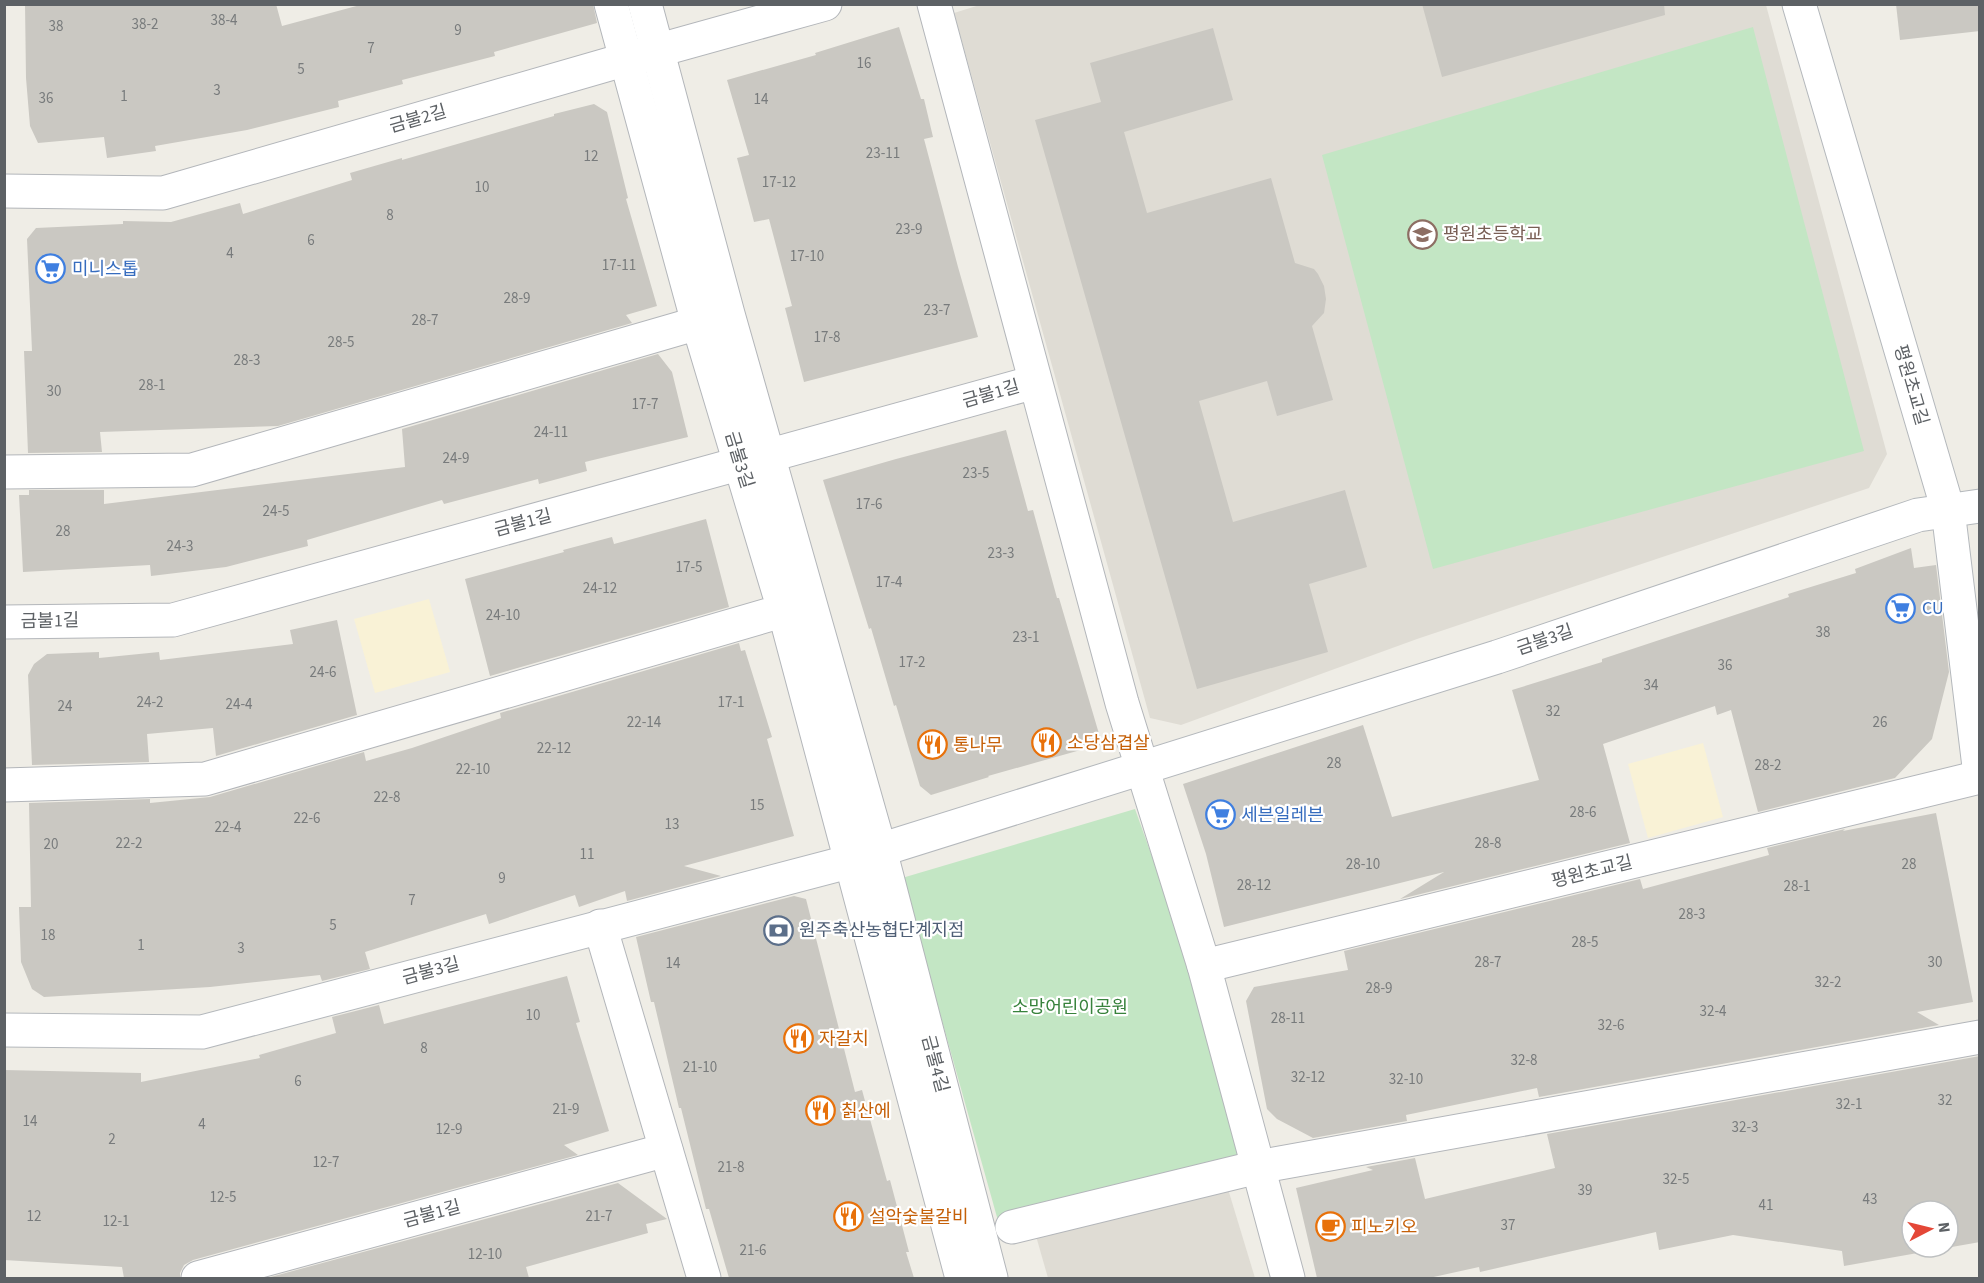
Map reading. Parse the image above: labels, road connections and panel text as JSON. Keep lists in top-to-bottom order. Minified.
{"streets":{"street":["금불2길","평원초교길","금불1길","금불3길","금불4길"]},"crossings":[["금불2길","금불3길"],["평원초교길","금불3길"],["금불1길","금불3길"],["금불3길","금불4길"]],"parks":["소망어린이공원"],"places":{"school or university":["평원초등학교"],"supermarket":["미니스톱","CU","세븐일레븐"],"restaurant":["소당삼겹살","통나무","자갈치","칡산에","설악숯불갈비"],"bank":["원주축산농협단계지점"],"cafe":["피노키오"]},"house_numbers":["38-4","38-2","38","9","7","16","5","3","1","36","14","23-11","12","17-12","10","8","23-9","6","4","17-10","17-11","28-9","23-7","28-7","17-8","28-5","28-3","28-1","30","17-7","24-11","24-9","23-5","17-6","24-5","28","24-3","23-3","17-5","17-4","24-12","24-10","38","23-1","17-2","36","24-6","34","24-2","17-1","24-4","24","32","22-14","26","22-12","28","28-2","22-10","22-8","15","28-6","22-6","13","22-4","22-2","28-8","20","11","28-10","28","9","28-12","28-1","7","28-3","5","18","28-5","1","3","28-7","30","14","32-2","28-9","32-4","10","28-11","32-6","8","32-8","21-10","32-12","32-10","6","32","32-1","21-9","14","4","32-3","12-9","2","12-7","21-8","32-5","39","12-5","43","41","12","21-7","12-1","37","21-6","12-10"],"north":"right"}
